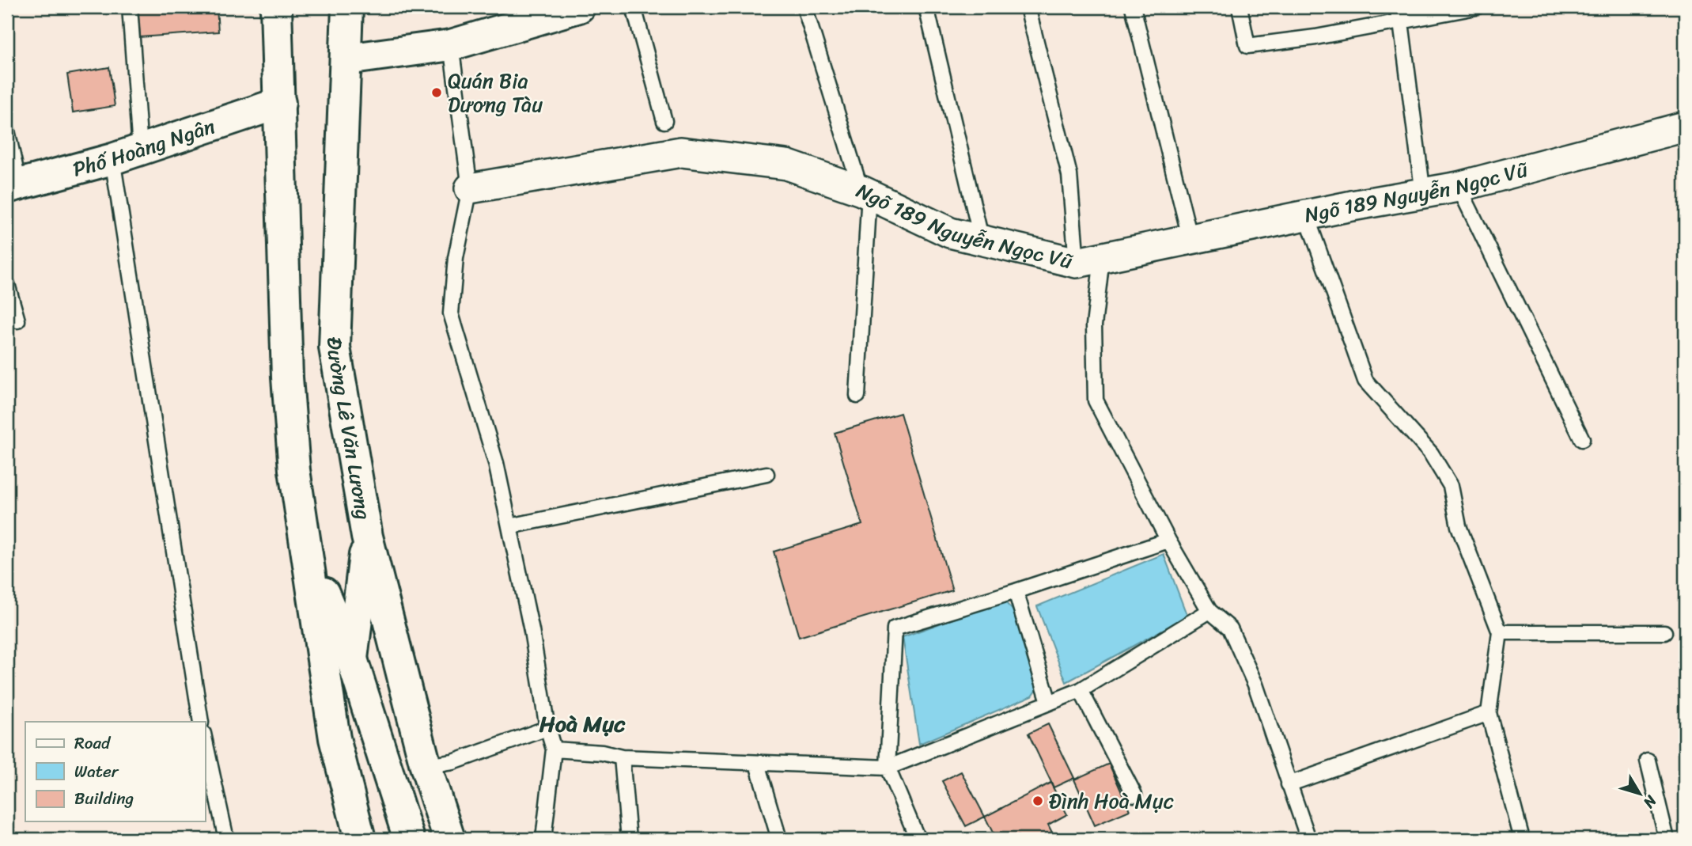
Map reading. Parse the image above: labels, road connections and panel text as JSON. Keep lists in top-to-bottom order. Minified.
{"streets":{"main road":["Phố Hoàng Ngân","Đường Lê Văn Lương"],"street":["Ngõ 189 Nguyễn Ngọc Vũ"]},"districts":["Hoà Mục"],"places":["Quán Bia Dương Tàu","Đình Hoà Mục"],"legend":["Road","Water","Building"],"north":"bottom right"}
